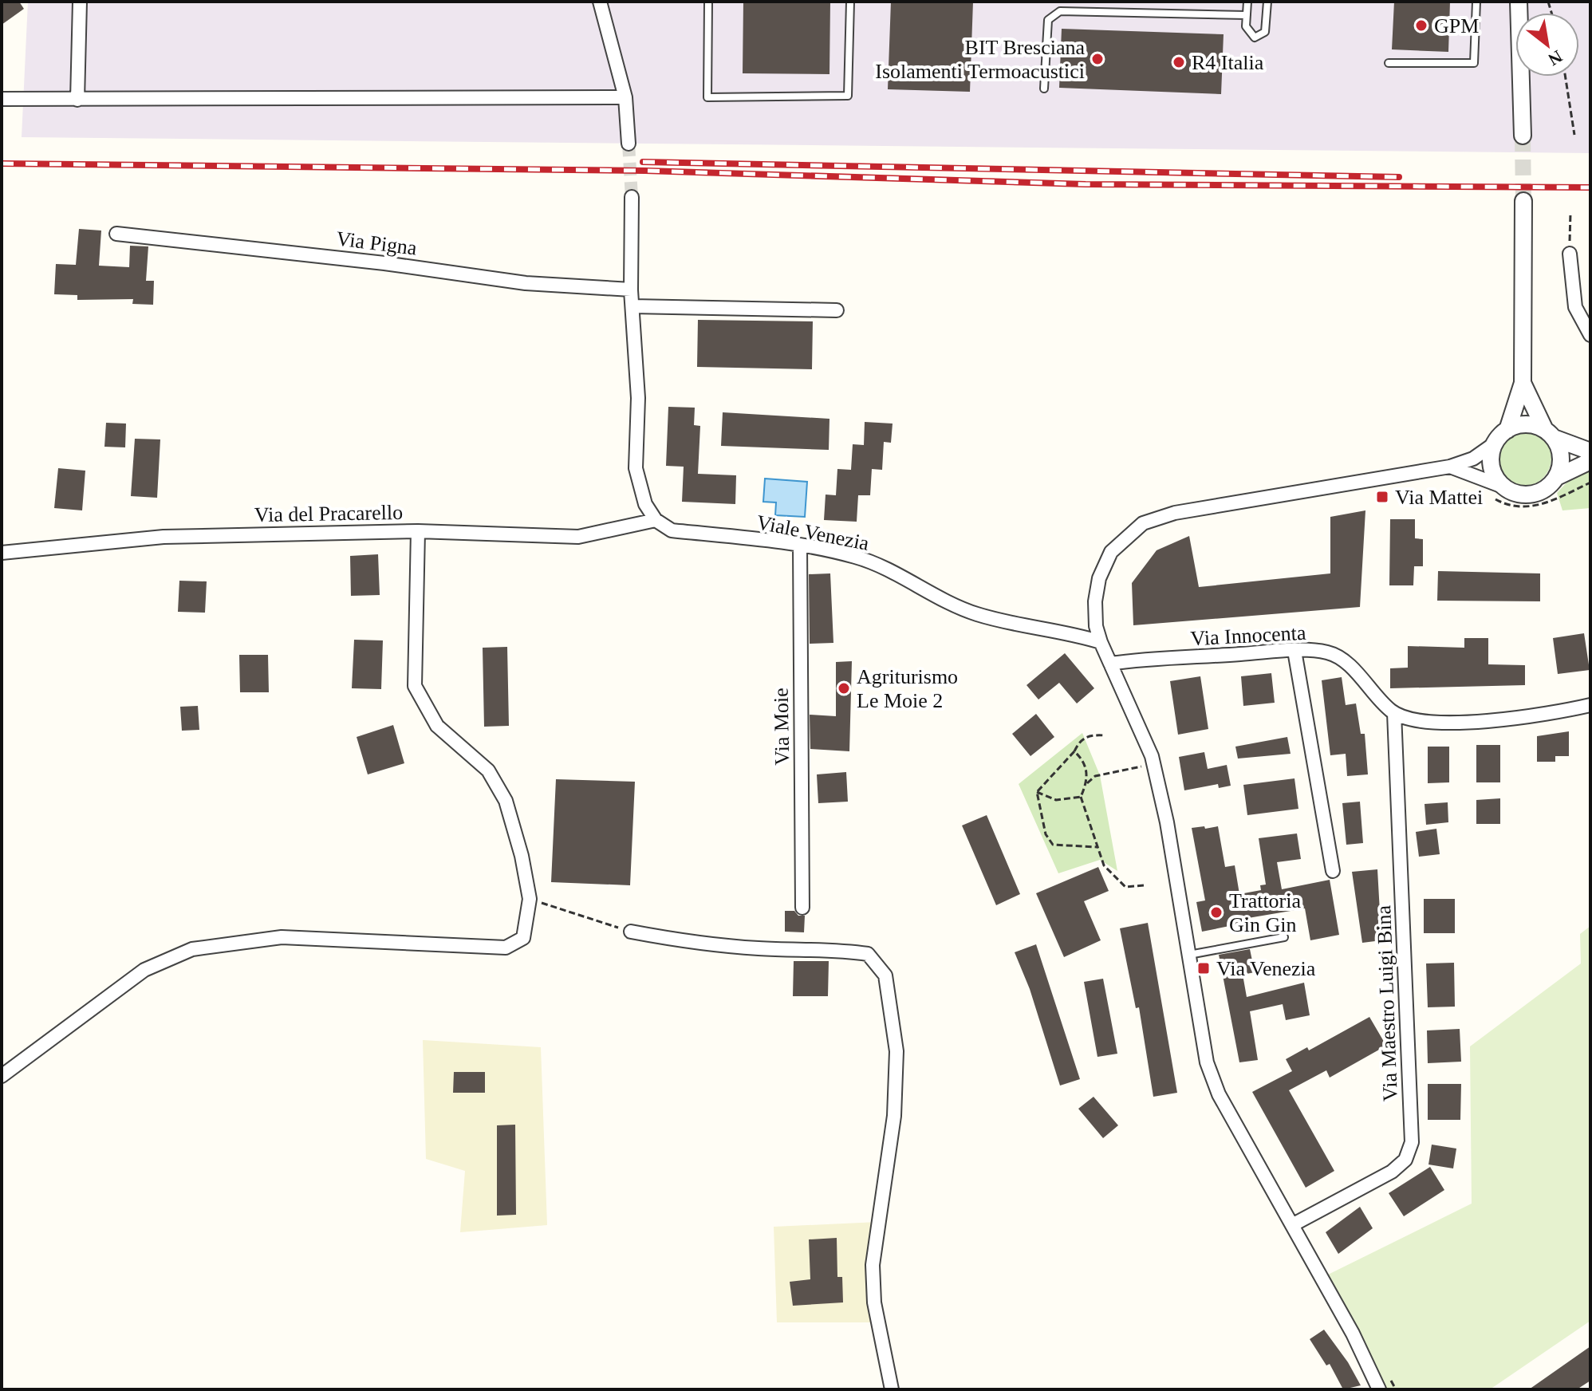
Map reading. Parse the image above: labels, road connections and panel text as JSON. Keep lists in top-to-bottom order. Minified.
{"streets":{"street":["Via Pigna","Via del Pracarello","Viale Venezia","Via Innocenta","Via Moie","Via Maestro Luigi Bina"]},"crossings":[["Via del Pracarello","Viale Venezia"],["Viale Venezia","Via Moie"],["Via Innocenta","Via Maestro Luigi Bina"]],"places":{"other":["GPM","BIT Bresciana Isolamenti Termoacustici","R4 Italia","Agriturismo Le Moie 2","Trattoria Gin Gin"],"transit":["Via Mattei","Via Venezia"]},"north":"bottom right"}
